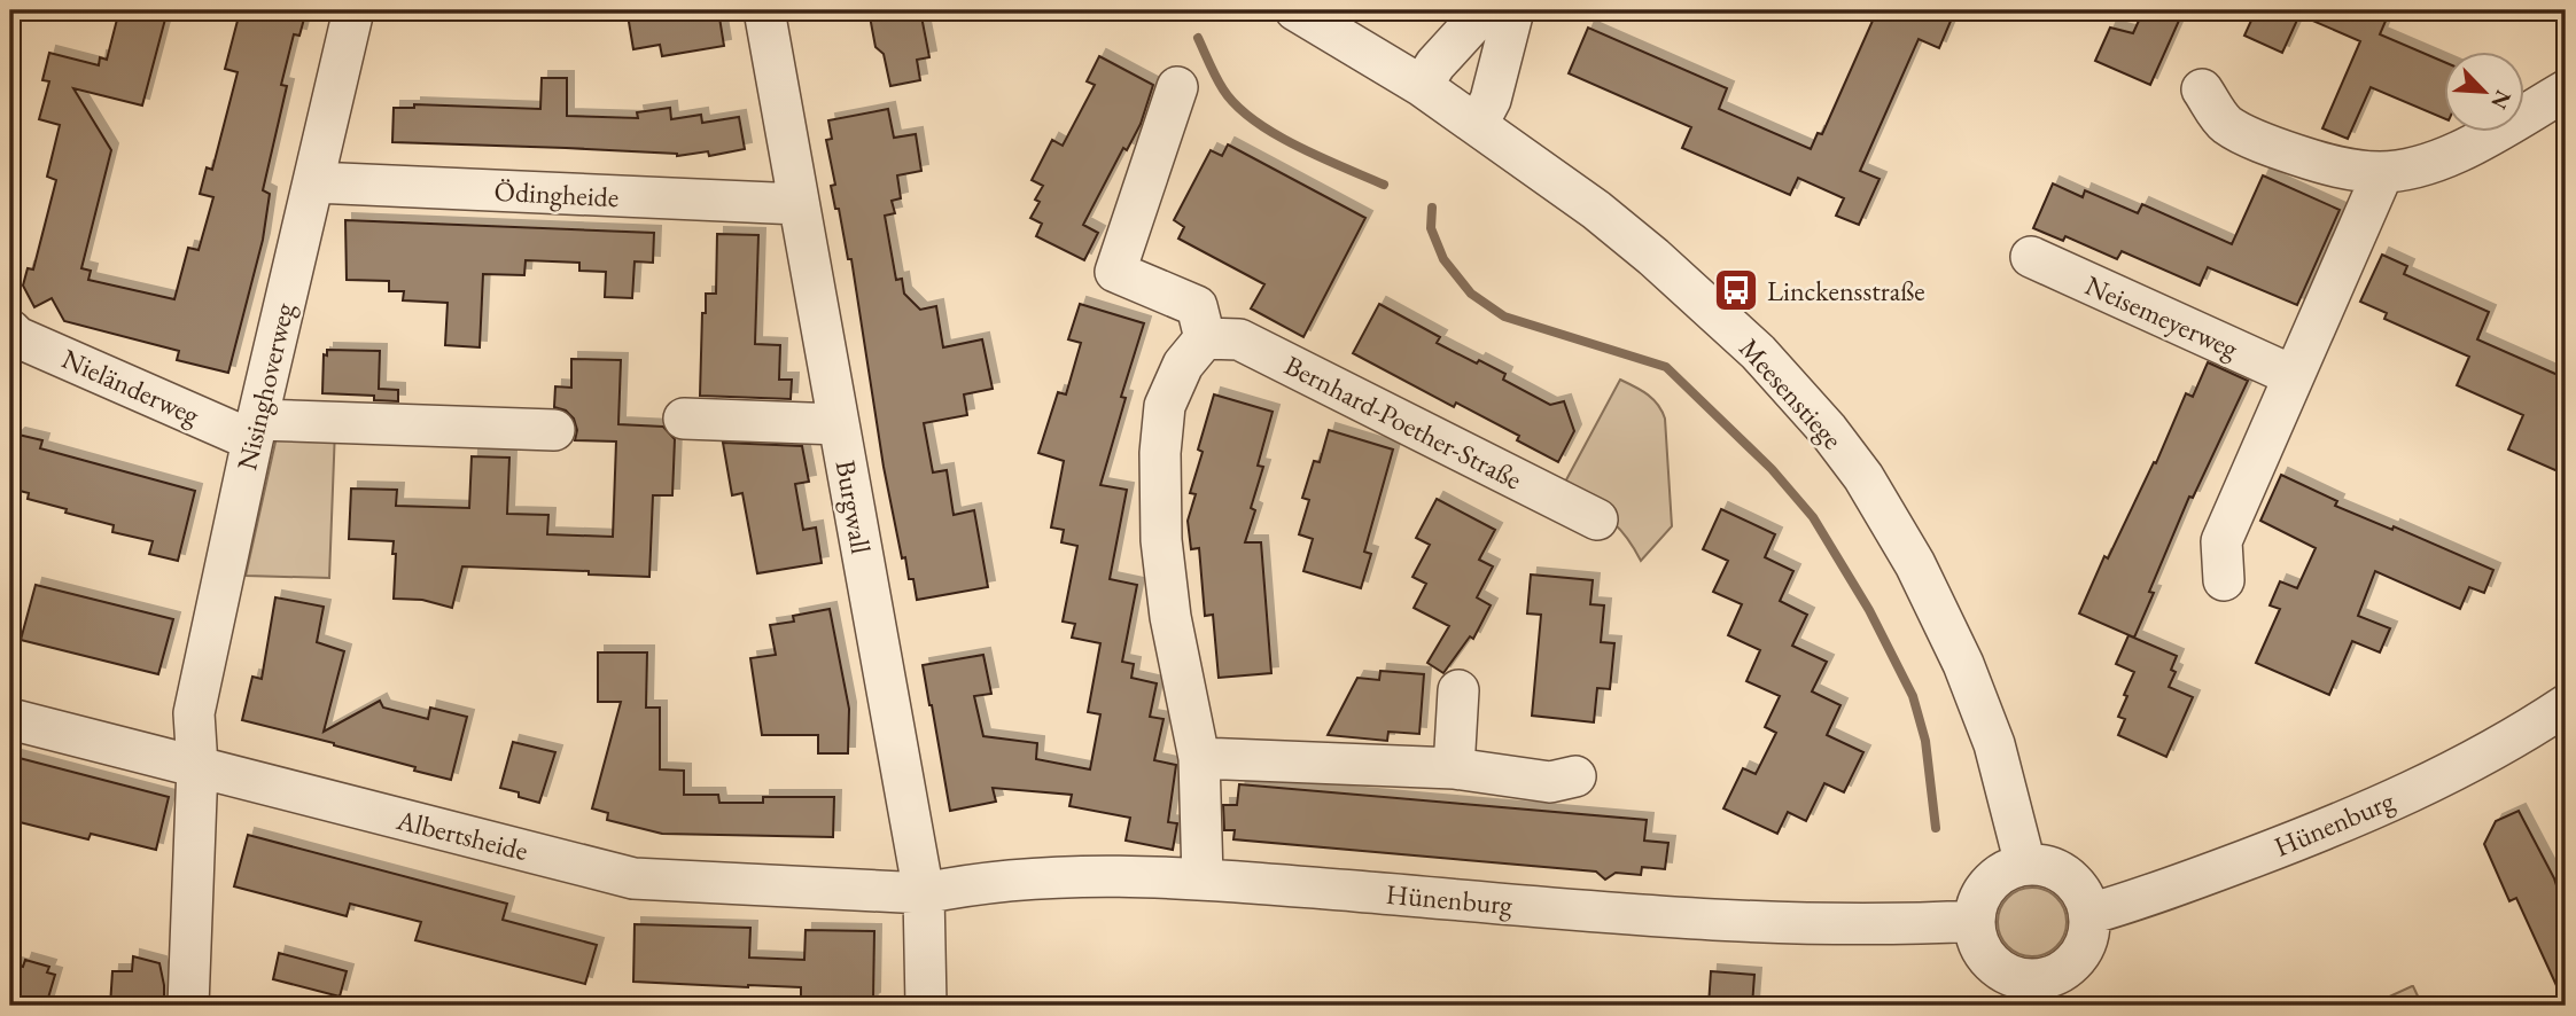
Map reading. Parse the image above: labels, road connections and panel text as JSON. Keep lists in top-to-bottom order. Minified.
{"streets":{"street":["Ödingheide","Neisemeyerweg","Nieländerweg","Nisinghoverweg","Meesenstiege","Bernhard-Poether-Straße","Burgwall","Hünenburg","Albertsheide"]},"crossings":[["Ödingheide","Nisinghoverweg"],["Ödingheide","Burgwall"],["Nieländerweg","Nisinghoverweg"],["Nisinghoverweg","Albertsheide"],["Meesenstiege","Hünenburg"],["Burgwall","Hünenburg"],["Burgwall","Albertsheide"],["Hünenburg","Albertsheide"]],"places":{"bus stop":["Linckensstraße"]},"north":"bottom right"}
